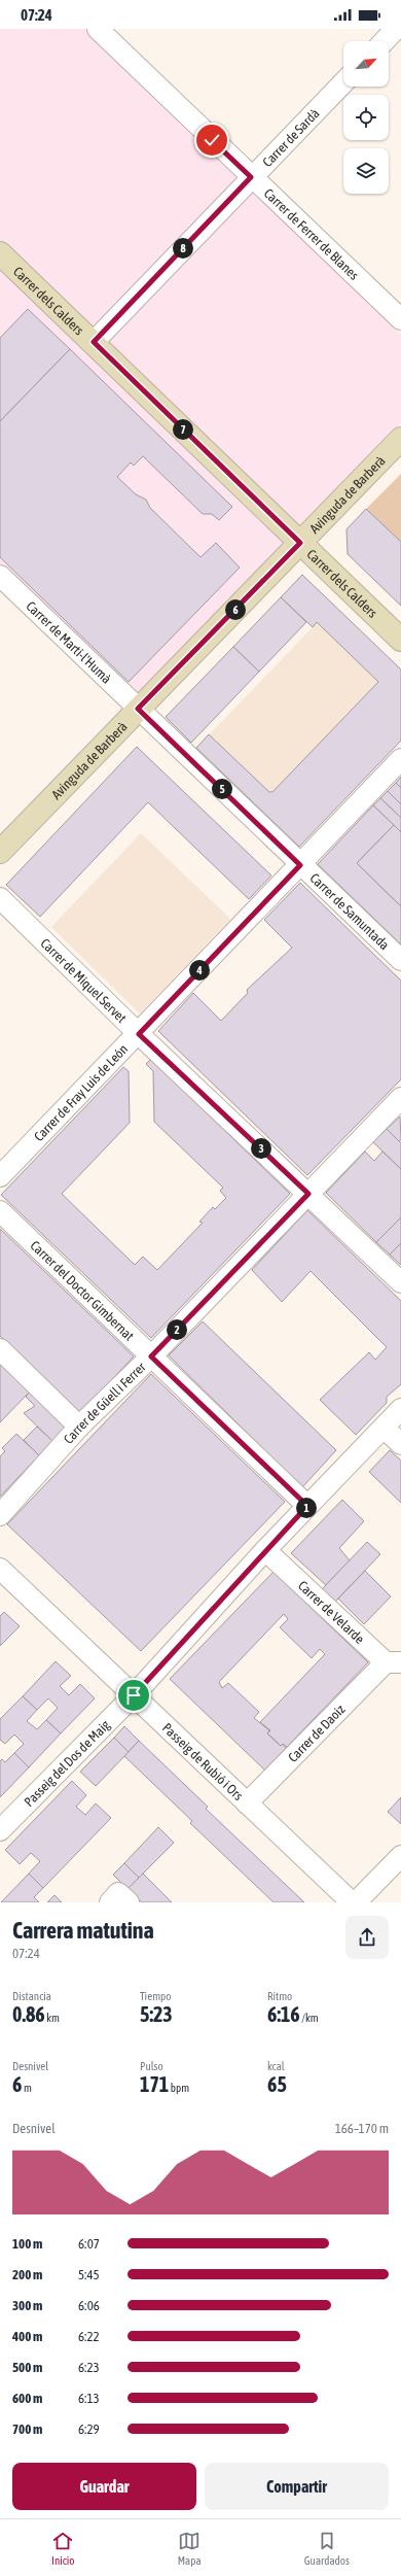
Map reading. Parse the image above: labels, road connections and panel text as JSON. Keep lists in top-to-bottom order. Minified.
{"streets":{"street":["Carrer de Sardà","Carrer de Ferrer de Blanes","Carrer dels Calders","Avinguda de Barberà","Carrer de Martí-l'Humà","Carrer de Samuntada","Carrer de Miquel Servet","Carrer de Fray Luis de León","Carrer del Doctor Gimbernat","Carrer de Güell i Ferrer","Carrer de Velarde","Carrer de Daoiz","Passeig de Rubió i Ors","Passeig del Dos de Maig"]},"crossings":[["Carrer de Sardà","Carrer de Ferrer de Blanes"],["Carrer de Sardà","Carrer dels Calders"],["Carrer dels Calders","Avinguda de Barberà"],["Avinguda de Barberà","Carrer de Martí-l'Humà"],["Avinguda de Barberà","Carrer de Samuntada"],["Carrer de Martí-l'Humà","Carrer de Samuntada"],["Carrer de Samuntada","Carrer de Fray Luis de León"],["Carrer de Miquel Servet","Carrer de Fray Luis de León"],["Carrer de Miquel Servet","Carrer de Güell i Ferrer"],["Carrer del Doctor Gimbernat","Carrer de Güell i Ferrer"],["Carrer del Doctor Gimbernat","Passeig del Dos de Maig"],["Carrer de Velarde","Carrer de Daoiz"],["Carrer de Velarde","Passeig del Dos de Maig"],["Carrer de Daoiz","Passeig de Rubió i Ors"],["Passeig de Rubió i Ors","Passeig del Dos de Maig"]],"north":"top right","page":{"status":"07:24","pins":["8","7","6","5","4","3","2","1"],"heading":["Carrera matutina","07:24"],"stats":[["Distancia","0.86 km"],["Tiempo","5:23"],["Ritmo","6:16 /km"],["Desnivel","6 m"],["Pulso","171 bpm"],["kcal","65"]],"chart":["Desnivel","166–170 m"],"list":[{"name":"100 m","note":"6:07"},{"name":"200 m","note":"5:45"},{"name":"300 m","note":"6:06"},{"name":"400 m","note":"6:22"},{"name":"500 m","note":"6:23"},{"name":"600 m","note":"6:13"},{"name":"700 m","note":"6:29"}],"buttons":["Guardar","Compartir"],"tabs":["Inicio","Mapa","Guardados"]}}
